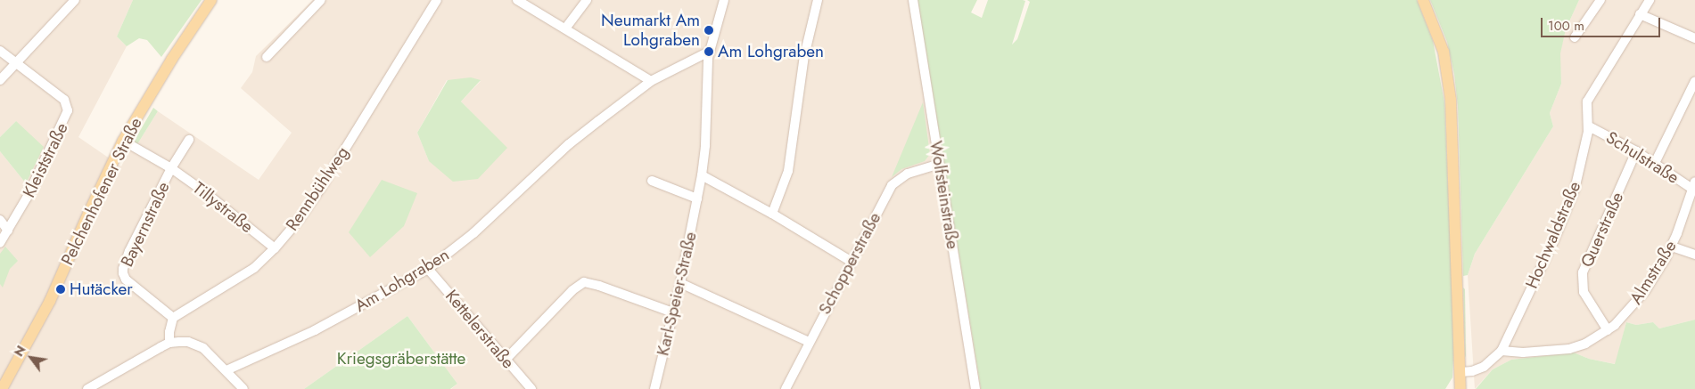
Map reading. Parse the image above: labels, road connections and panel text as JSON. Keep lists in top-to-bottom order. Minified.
{"streets":{"main road":["Pelchenhofener Straße"],"street":["Schulstraße","Kleiststraße","Rennbühlweg","Wolfsteinstraße","Tillystraße","Bayernstraße","Querstraße","Hochwaldstraße","Schopperstraße","Almstraße","Am Lohgraben","Karl-Speier-Straße","Kettelerstraße"]},"crossings":[["Schulstraße","Querstraße"],["Schulstraße","Hochwaldstraße"],["Schulstraße","Almstraße"],["Rennbühlweg","Tillystraße"],["Rennbühlweg","Bayernstraße"],["Pelchenhofener Straße","Tillystraße"],["Wolfsteinstraße","Schopperstraße"],["Tillystraße","Bayernstraße"],["Querstraße","Almstraße"],["Hochwaldstraße","Almstraße"],["Am Lohgraben","Karl-Speier-Straße"],["Am Lohgraben","Kettelerstraße"]],"parks":["Kriegsgräberstätte"],"places":["Neumarkt Am Lohgraben","Am Lohgraben","Hutäcker"],"scale_bar":"100 m","north":"top left"}
